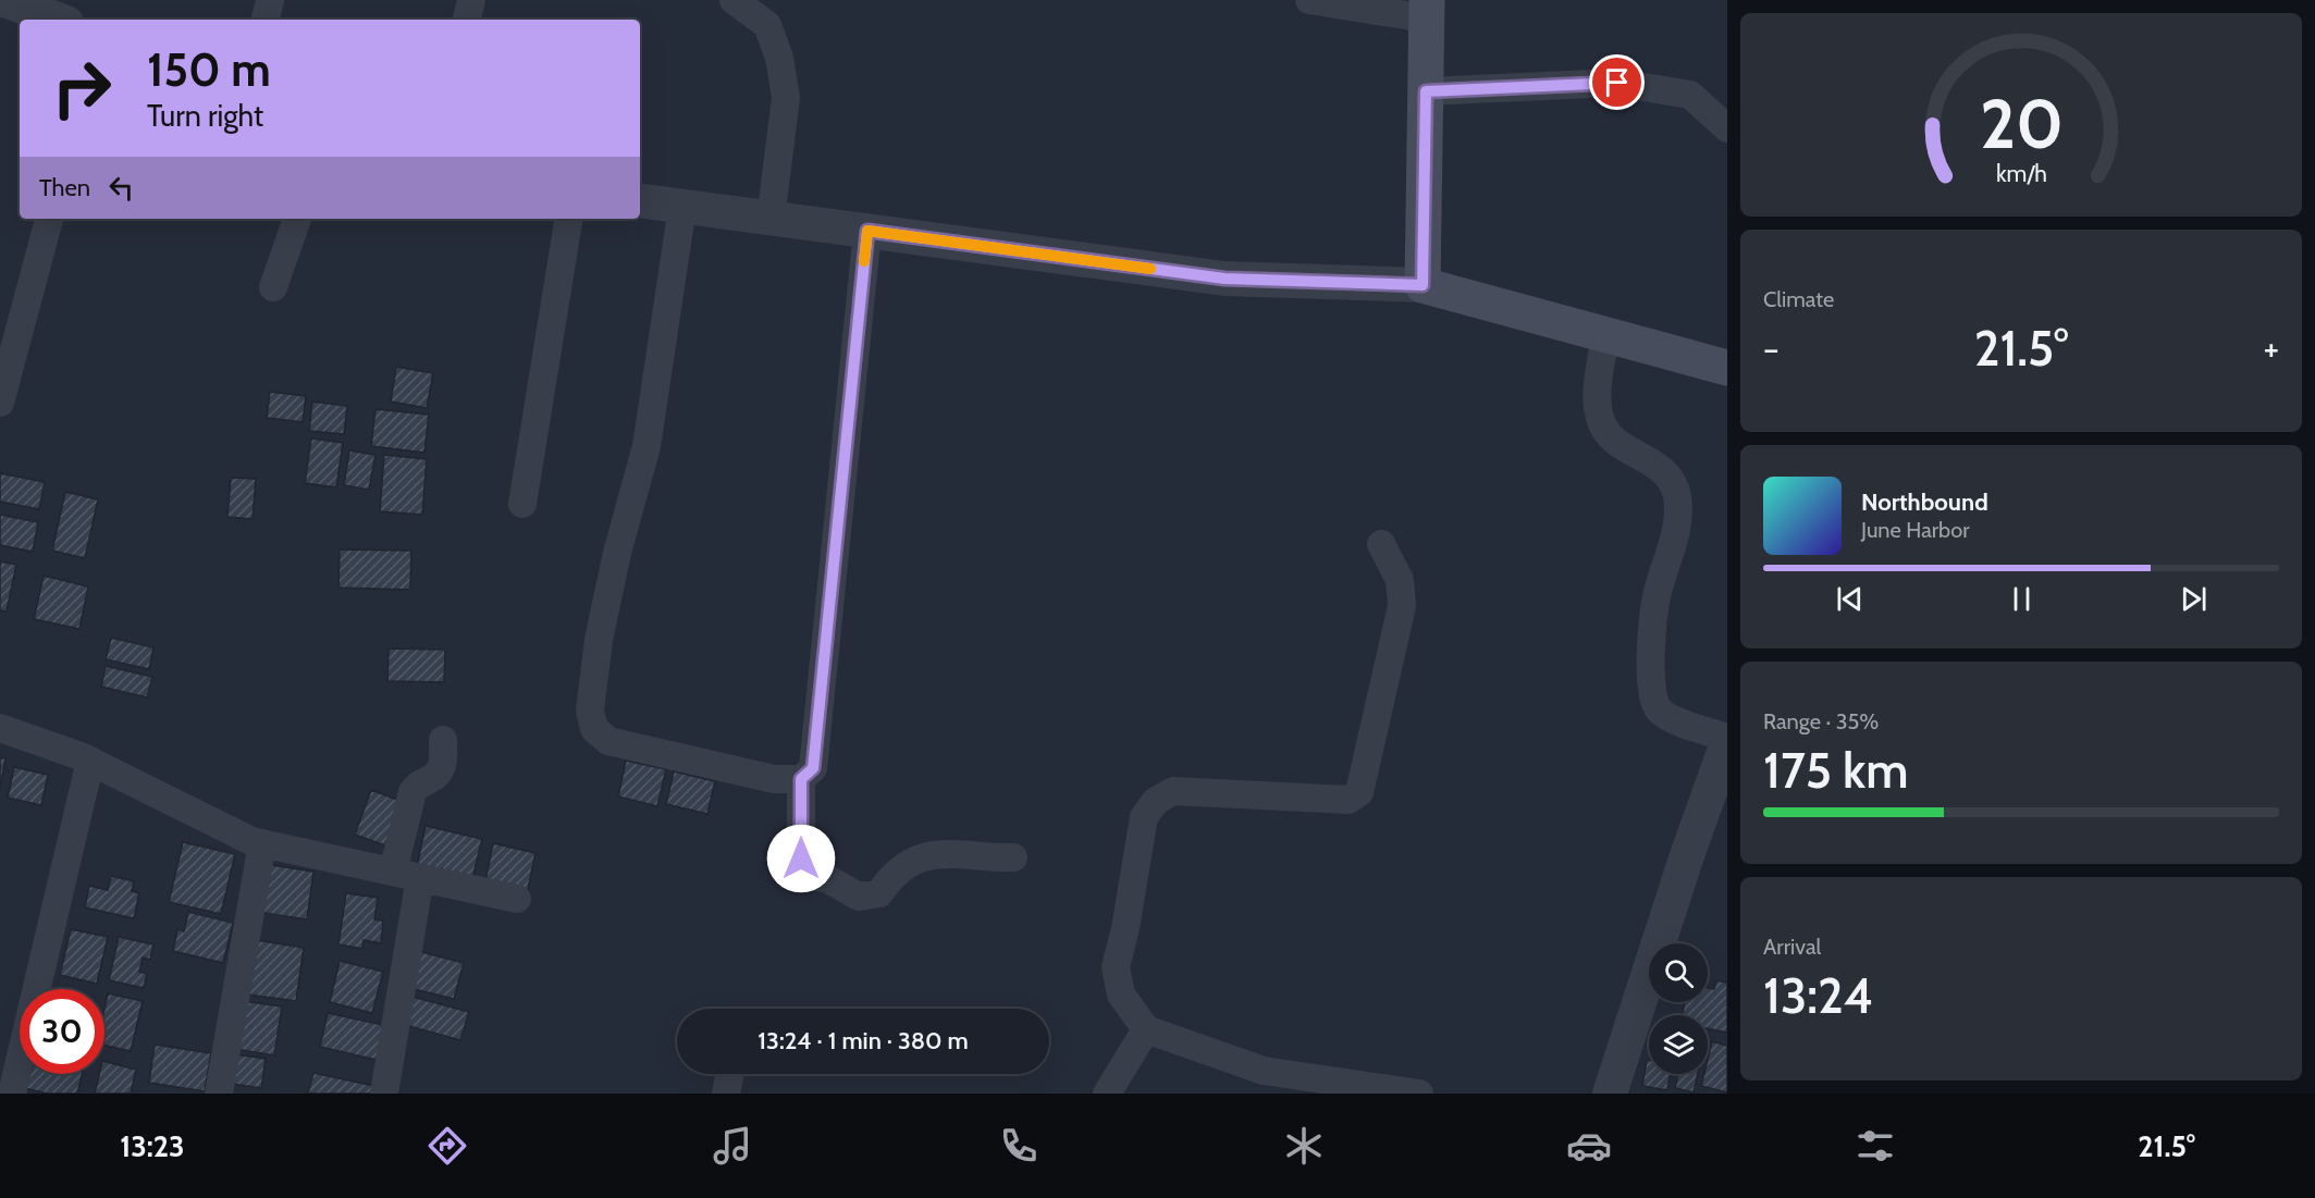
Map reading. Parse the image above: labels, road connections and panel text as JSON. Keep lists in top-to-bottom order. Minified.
{"page":{"turn":["150 m","Turn right"],"then":"Then","tile":["Climate",["Range · 35%","175 km"],["Arrival","13:24"]],"heat":["−","21.5°","+"],"song":["Northbound","June Harbor"],"limit":"30","trip":"13:24 · 1 min · 380 m","tabs":["13:23","21.5°"],"gauge":["20","km/h"]}}
